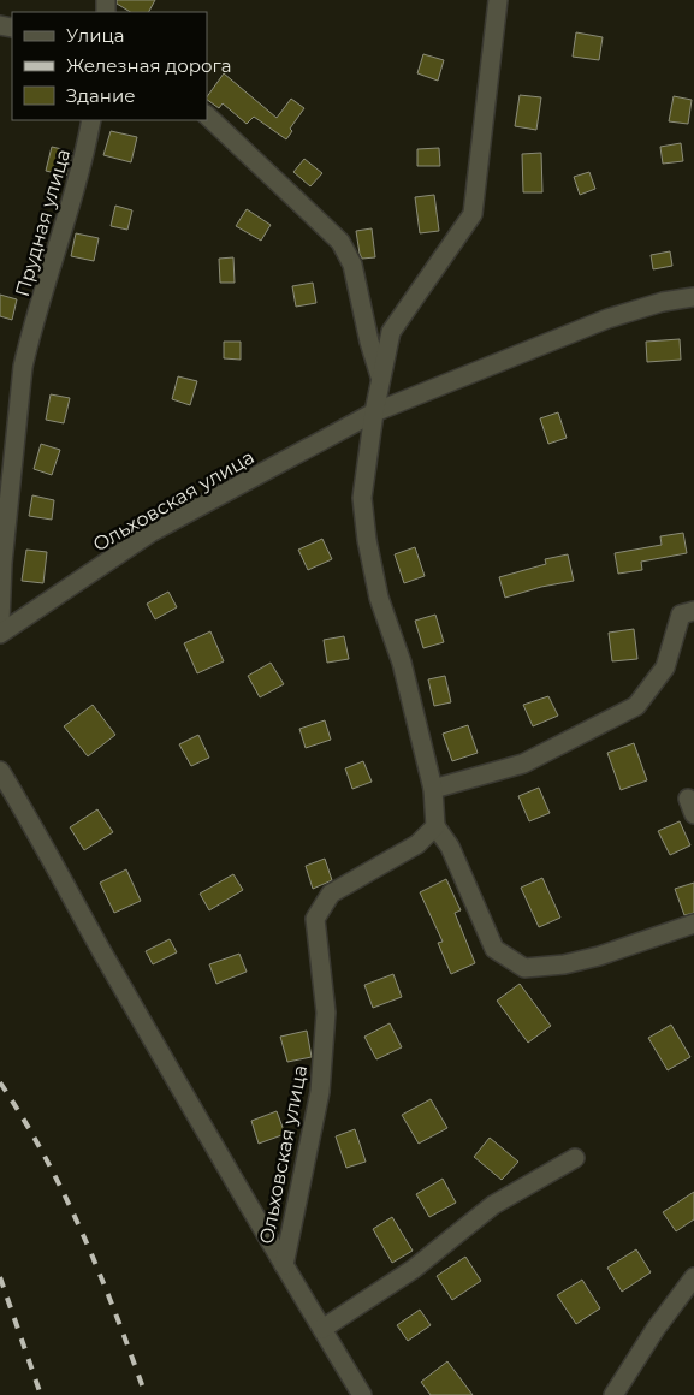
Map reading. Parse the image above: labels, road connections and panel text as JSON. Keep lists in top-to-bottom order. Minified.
{"streets":{"street":["Прудная улица","Ольховская улица"]},"legend":["Улица","Железная дорога","Здание"]}
